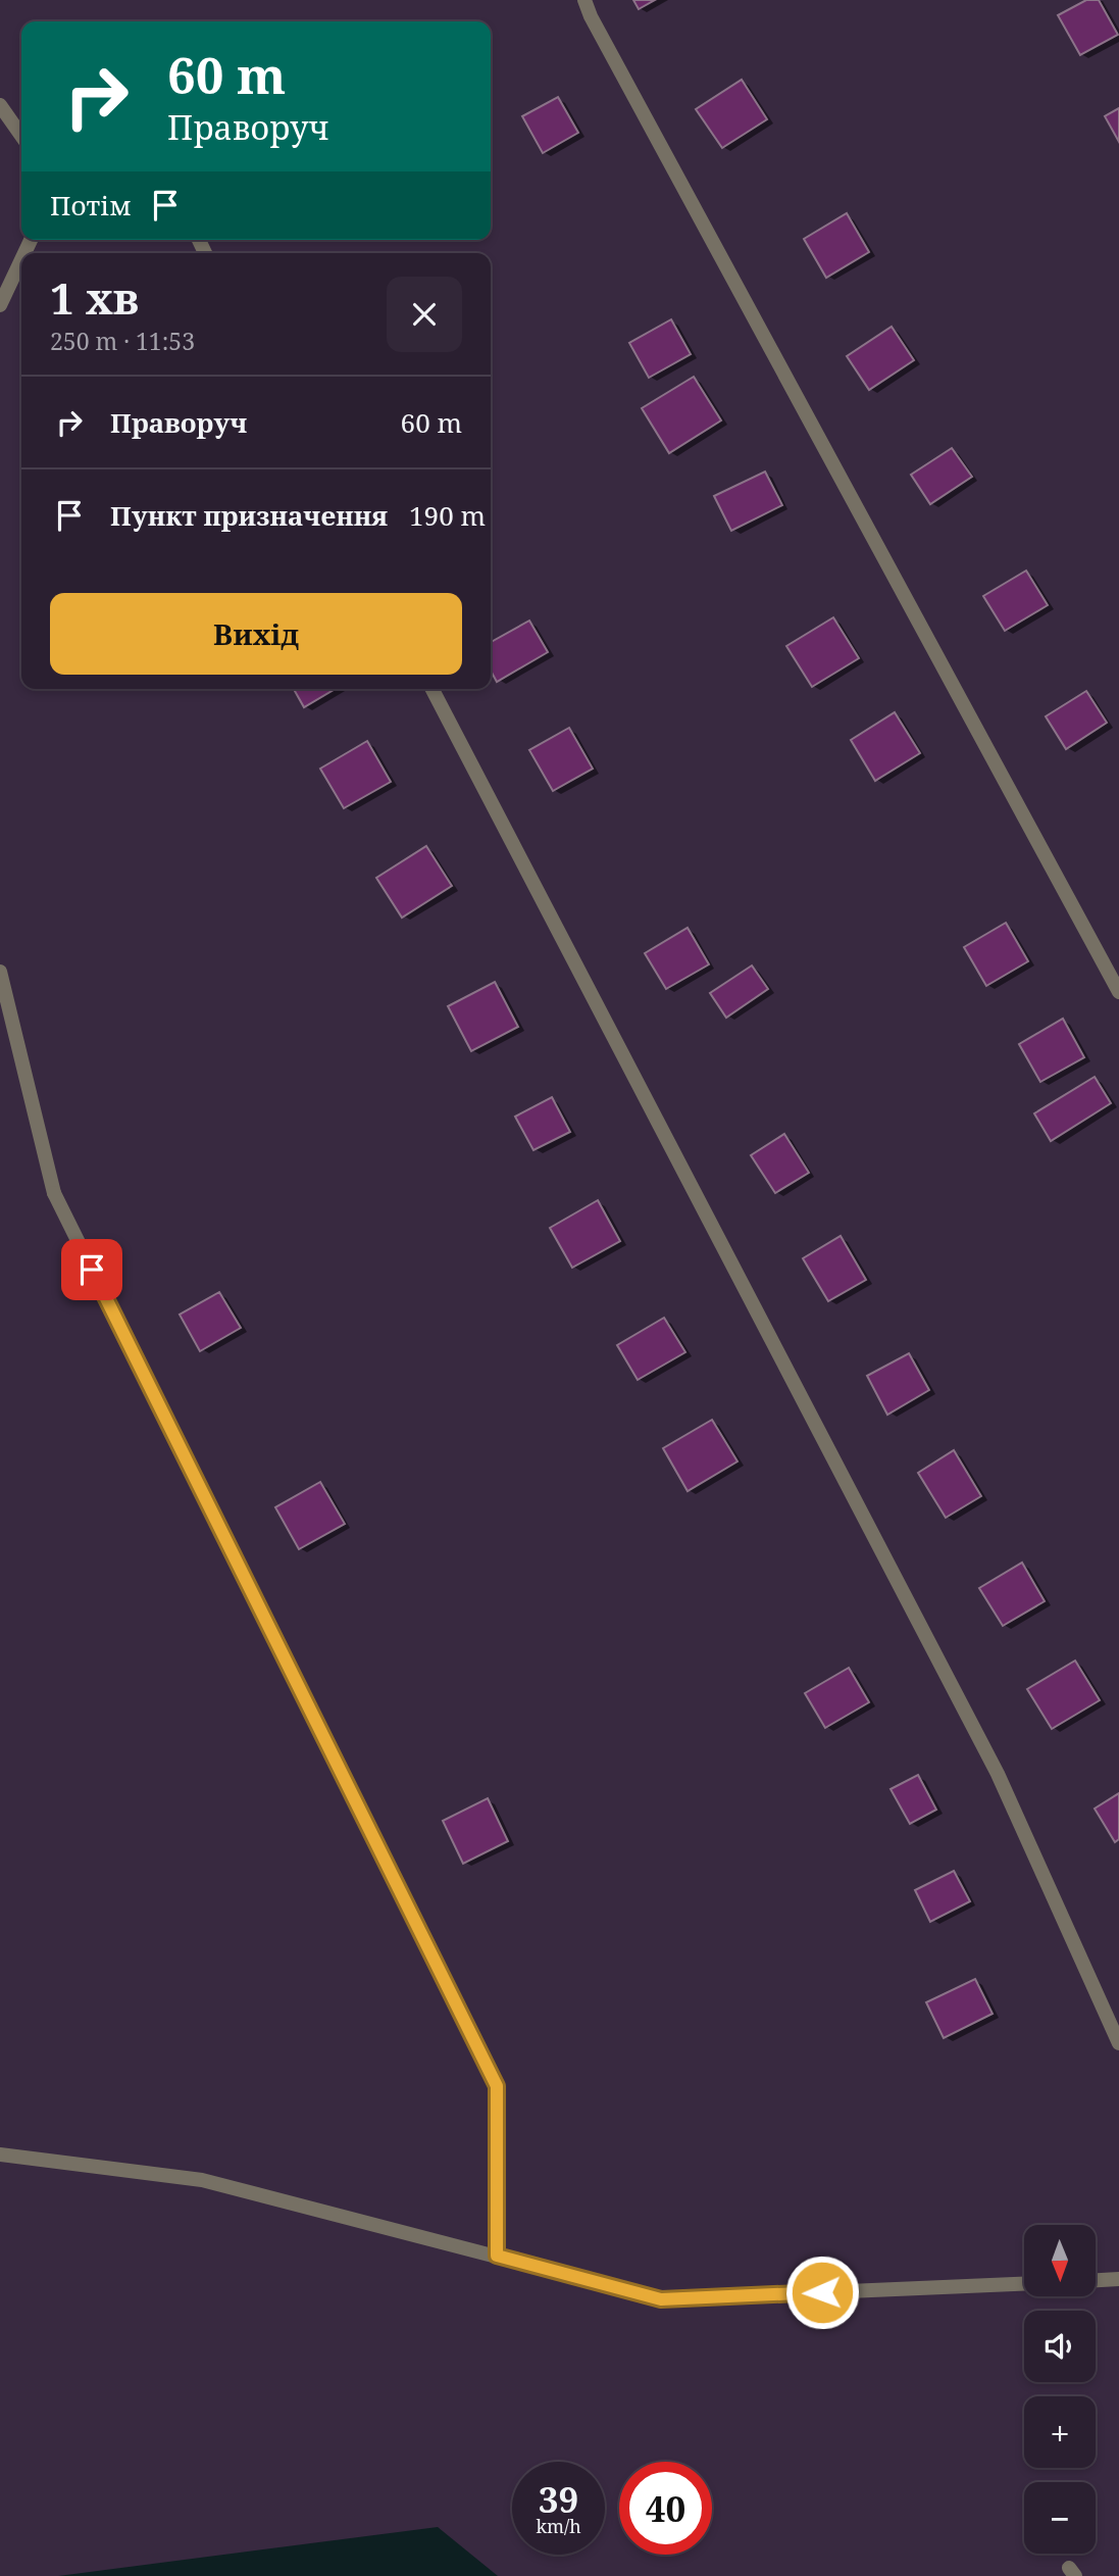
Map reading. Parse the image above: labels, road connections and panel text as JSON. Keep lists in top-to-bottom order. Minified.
{"north":"bottom","page":{"turn":["60 m","Праворуч"],"then":"Потім","heading":["1 хв","250 m · 11:53"],"list":[{"name":"Праворуч","value":"60 m"},{"name":"Пункт призначення","value":"190 m"}],"buttons":"Вихід","map_buttons":["+","−"],"speed":"39 km/h","limit":"40"}}
